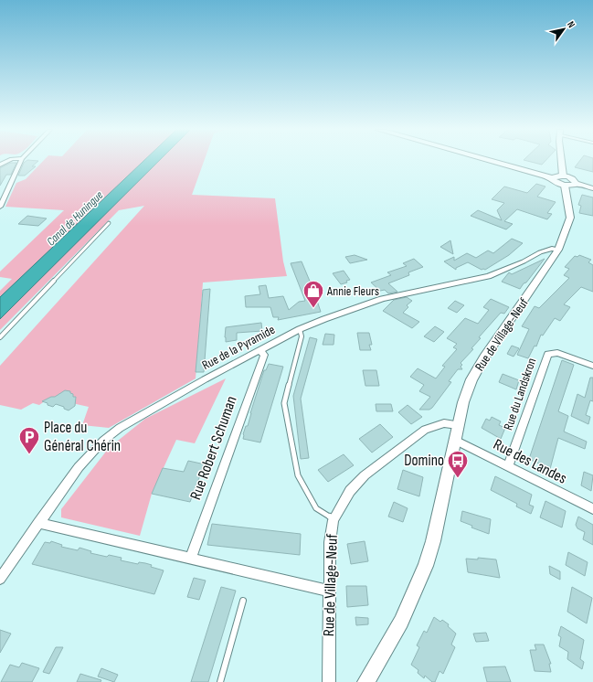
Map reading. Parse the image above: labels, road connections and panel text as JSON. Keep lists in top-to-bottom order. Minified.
{"streets":{"street":["Rue de Village-Neuf","Rue de la Pyramide","Rue du Landskron","Rue Robert Schuman","Rue des Landes"]},"crossings":[["Rue de Village-Neuf","Rue de la Pyramide"],["Rue de Village-Neuf","Rue des Landes"],["Rue de la Pyramide","Rue Robert Schuman"],["Rue du Landskron","Rue des Landes"]],"water":["Canal de Huningue"],"places":{"shop":["Annie Fleurs"],"parking":["Place du Général Chérin"],"bus stop":["Domino"]},"north":"top right"}
